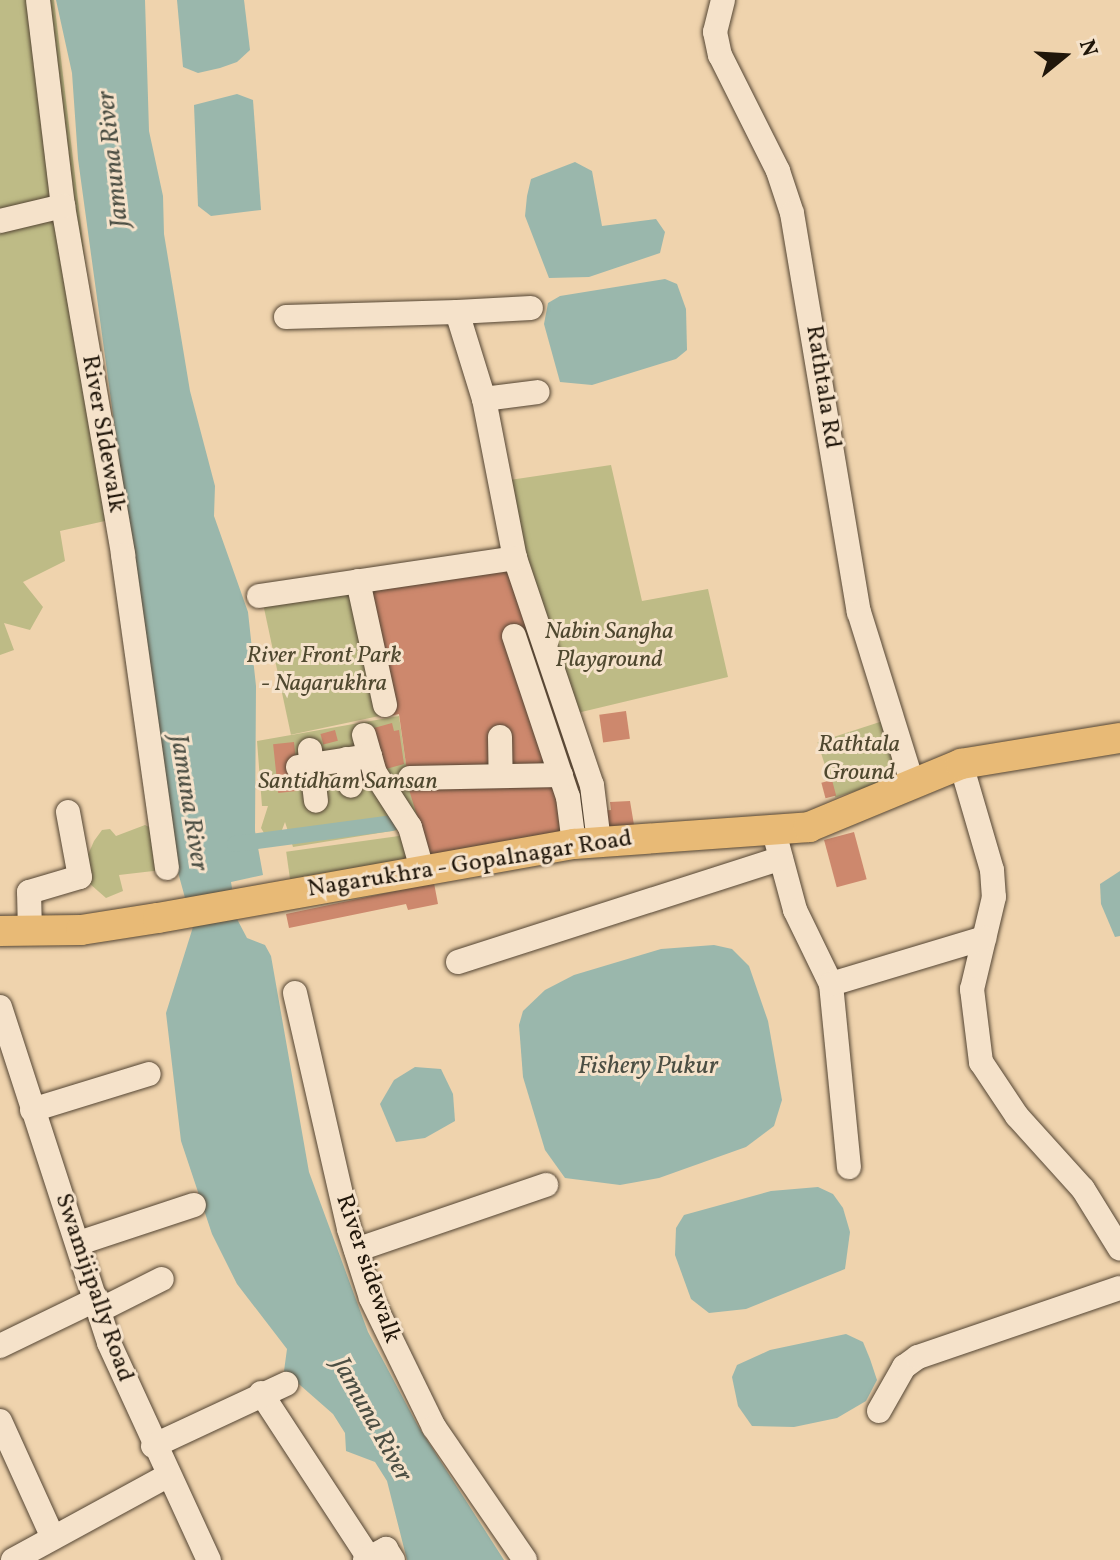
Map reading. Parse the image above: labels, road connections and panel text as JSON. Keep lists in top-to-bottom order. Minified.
{"streets":{"main road":["Nagarukhra - Gopalnagar Road"],"street":["Rathtala Rd","River SIdewalk","River sidewalk","Swamijipally Road"]},"crossings":[["Rathtala Rd","Nagarukhra - Gopalnagar Road"]],"water":["Jamuna River","Fishery Pukur"],"parks":["Nabin Sangha Playground","River Front Park - Nagarukhra","Rathtala Ground","Santidham Samsan"],"north":"right"}
